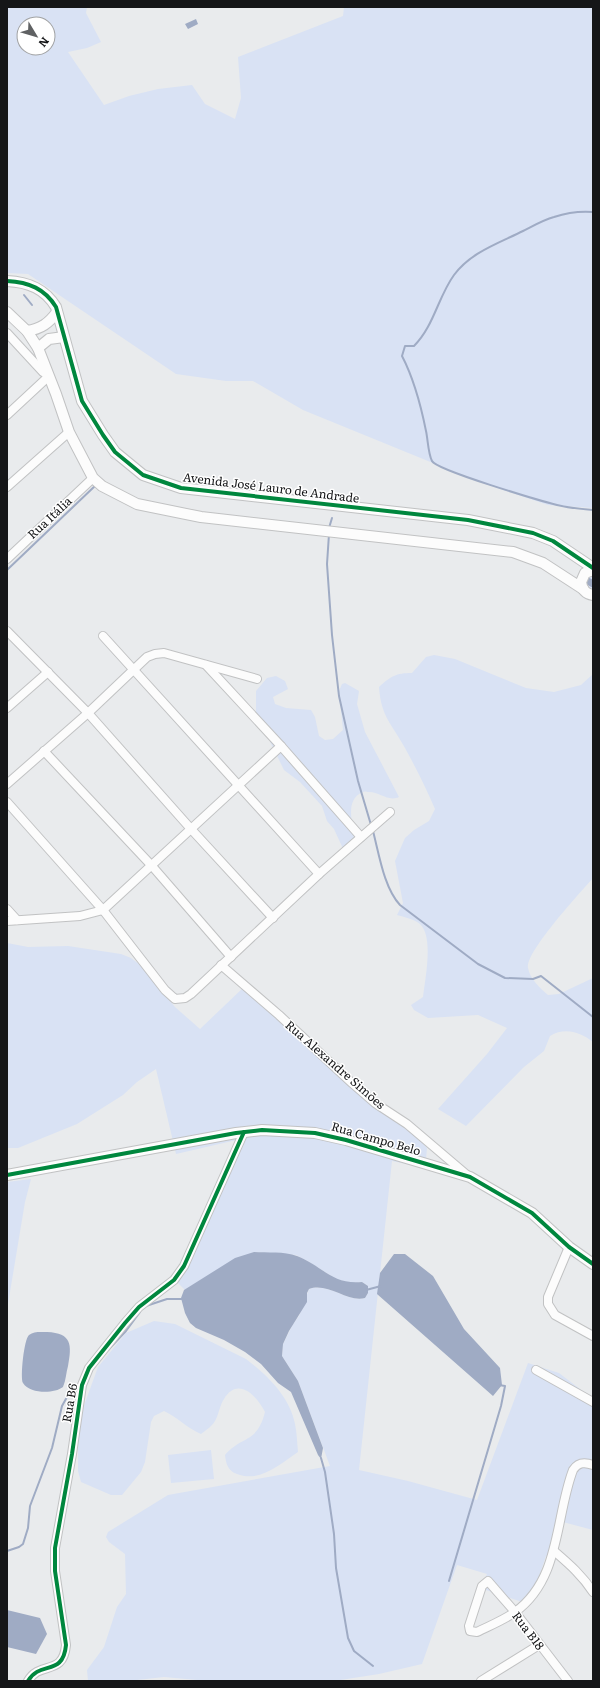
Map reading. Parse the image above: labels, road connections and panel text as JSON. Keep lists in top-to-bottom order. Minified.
{"streets":{"street":["Avenida José Lauro de Andrade","Rua Itália","Rua Alexandre Simões","Rua Campo Belo","Rua B6","Rua B18"]},"crossings":[["Rua Alexandre Simões","Rua Campo Belo"],["Rua Campo Belo","Rua B6"]],"north":"bottom right"}
